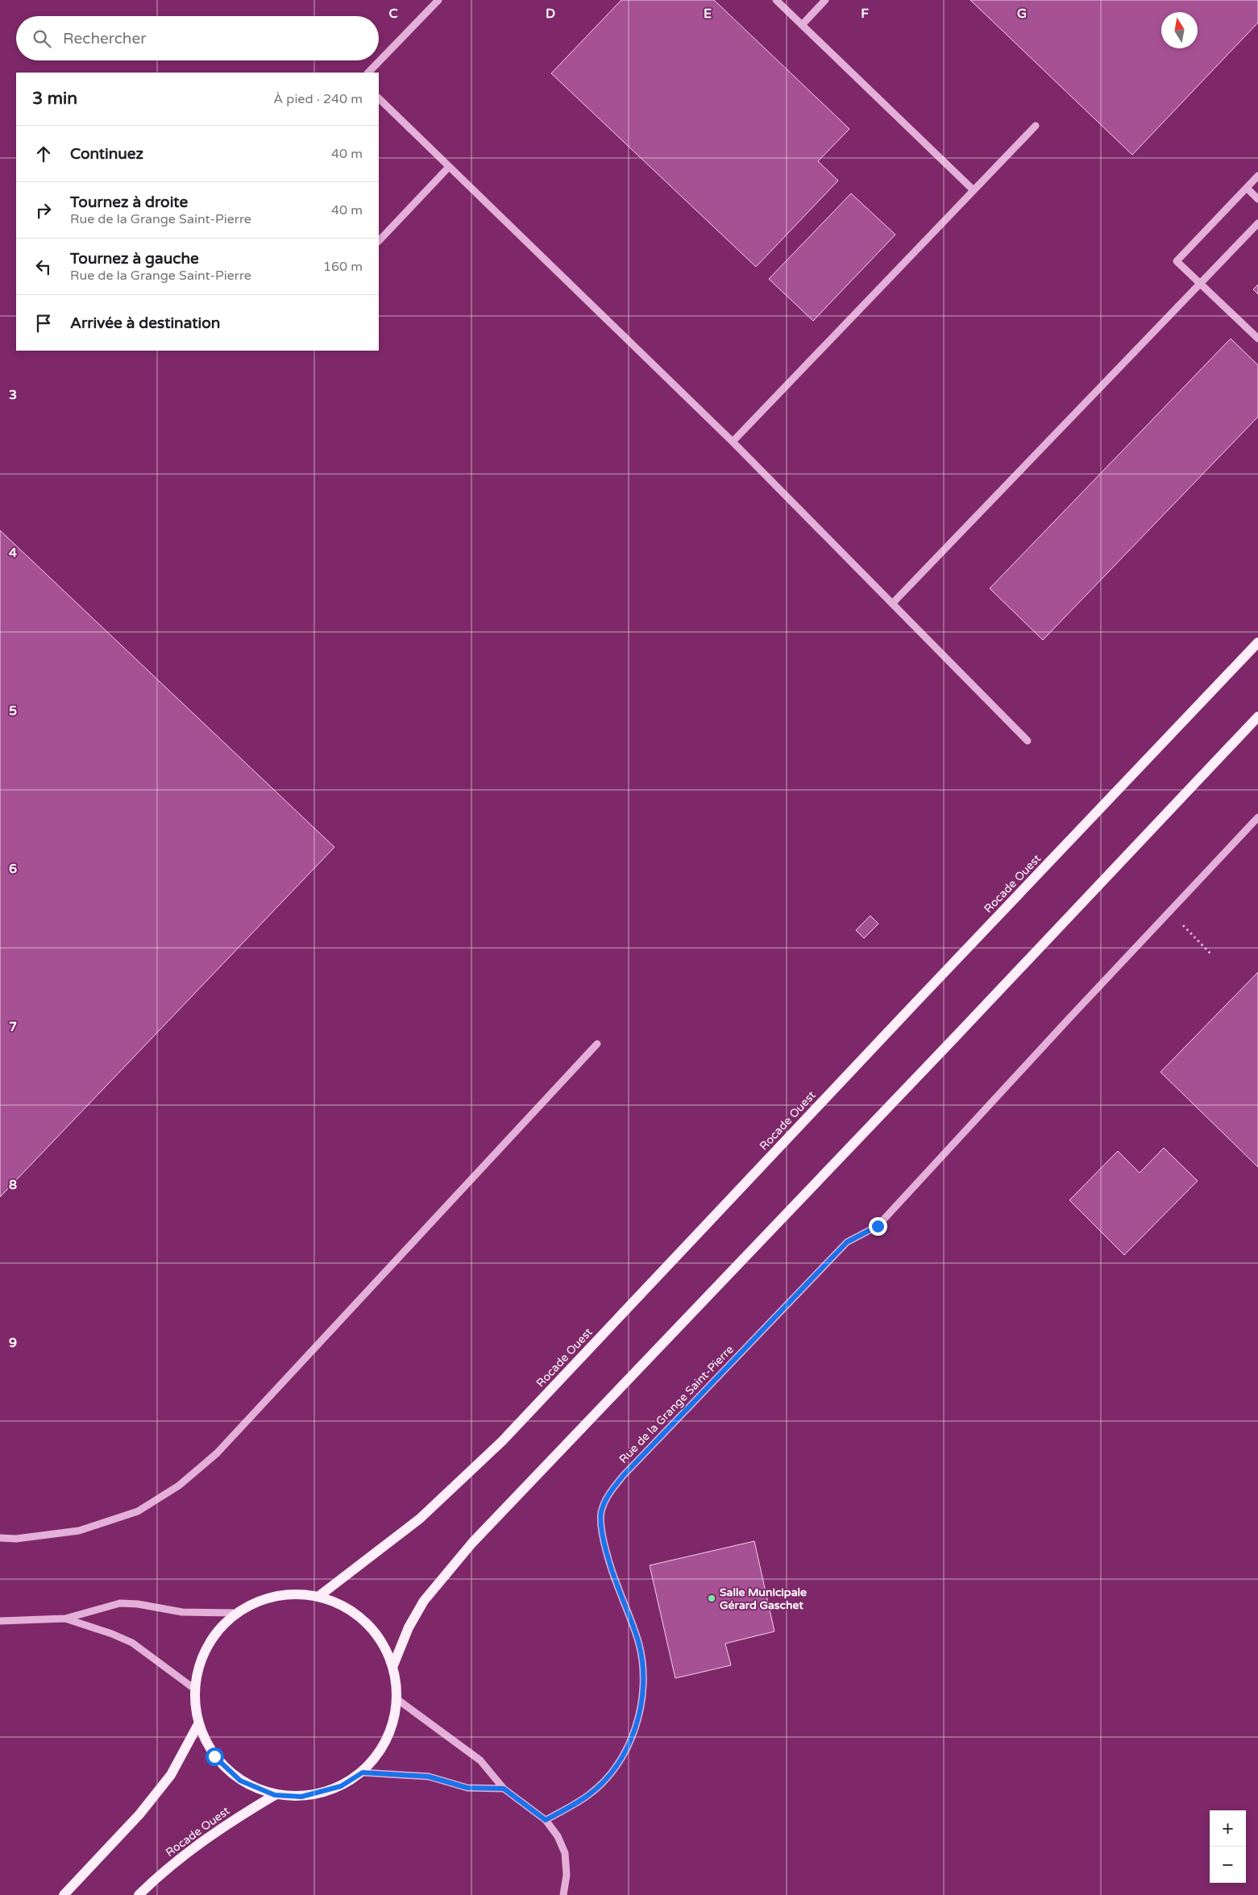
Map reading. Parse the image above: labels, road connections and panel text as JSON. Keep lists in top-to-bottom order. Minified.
{"streets":{"main road":["Rocade Ouest"],"street":["Rue de la Grange Saint-Pierre"]},"places":["Salle Municipale Gérard Gaschet"],"north":"top","page":{"search":"Rechercher","heading":["3 min","À pied · 240 m"],"list":[["Continuez","40 m"],["Tournez à droite","Rue de la Grange Saint-Pierre","40 m"],["Tournez à gauche","Rue de la Grange Saint-Pierre","160 m"],"Arrivée à destination"],"map_buttons":["+","−"]},"grid":{"columns":["C","D","E","F","G"],"rows":["3","4","5","6","7","8","9"]}}
